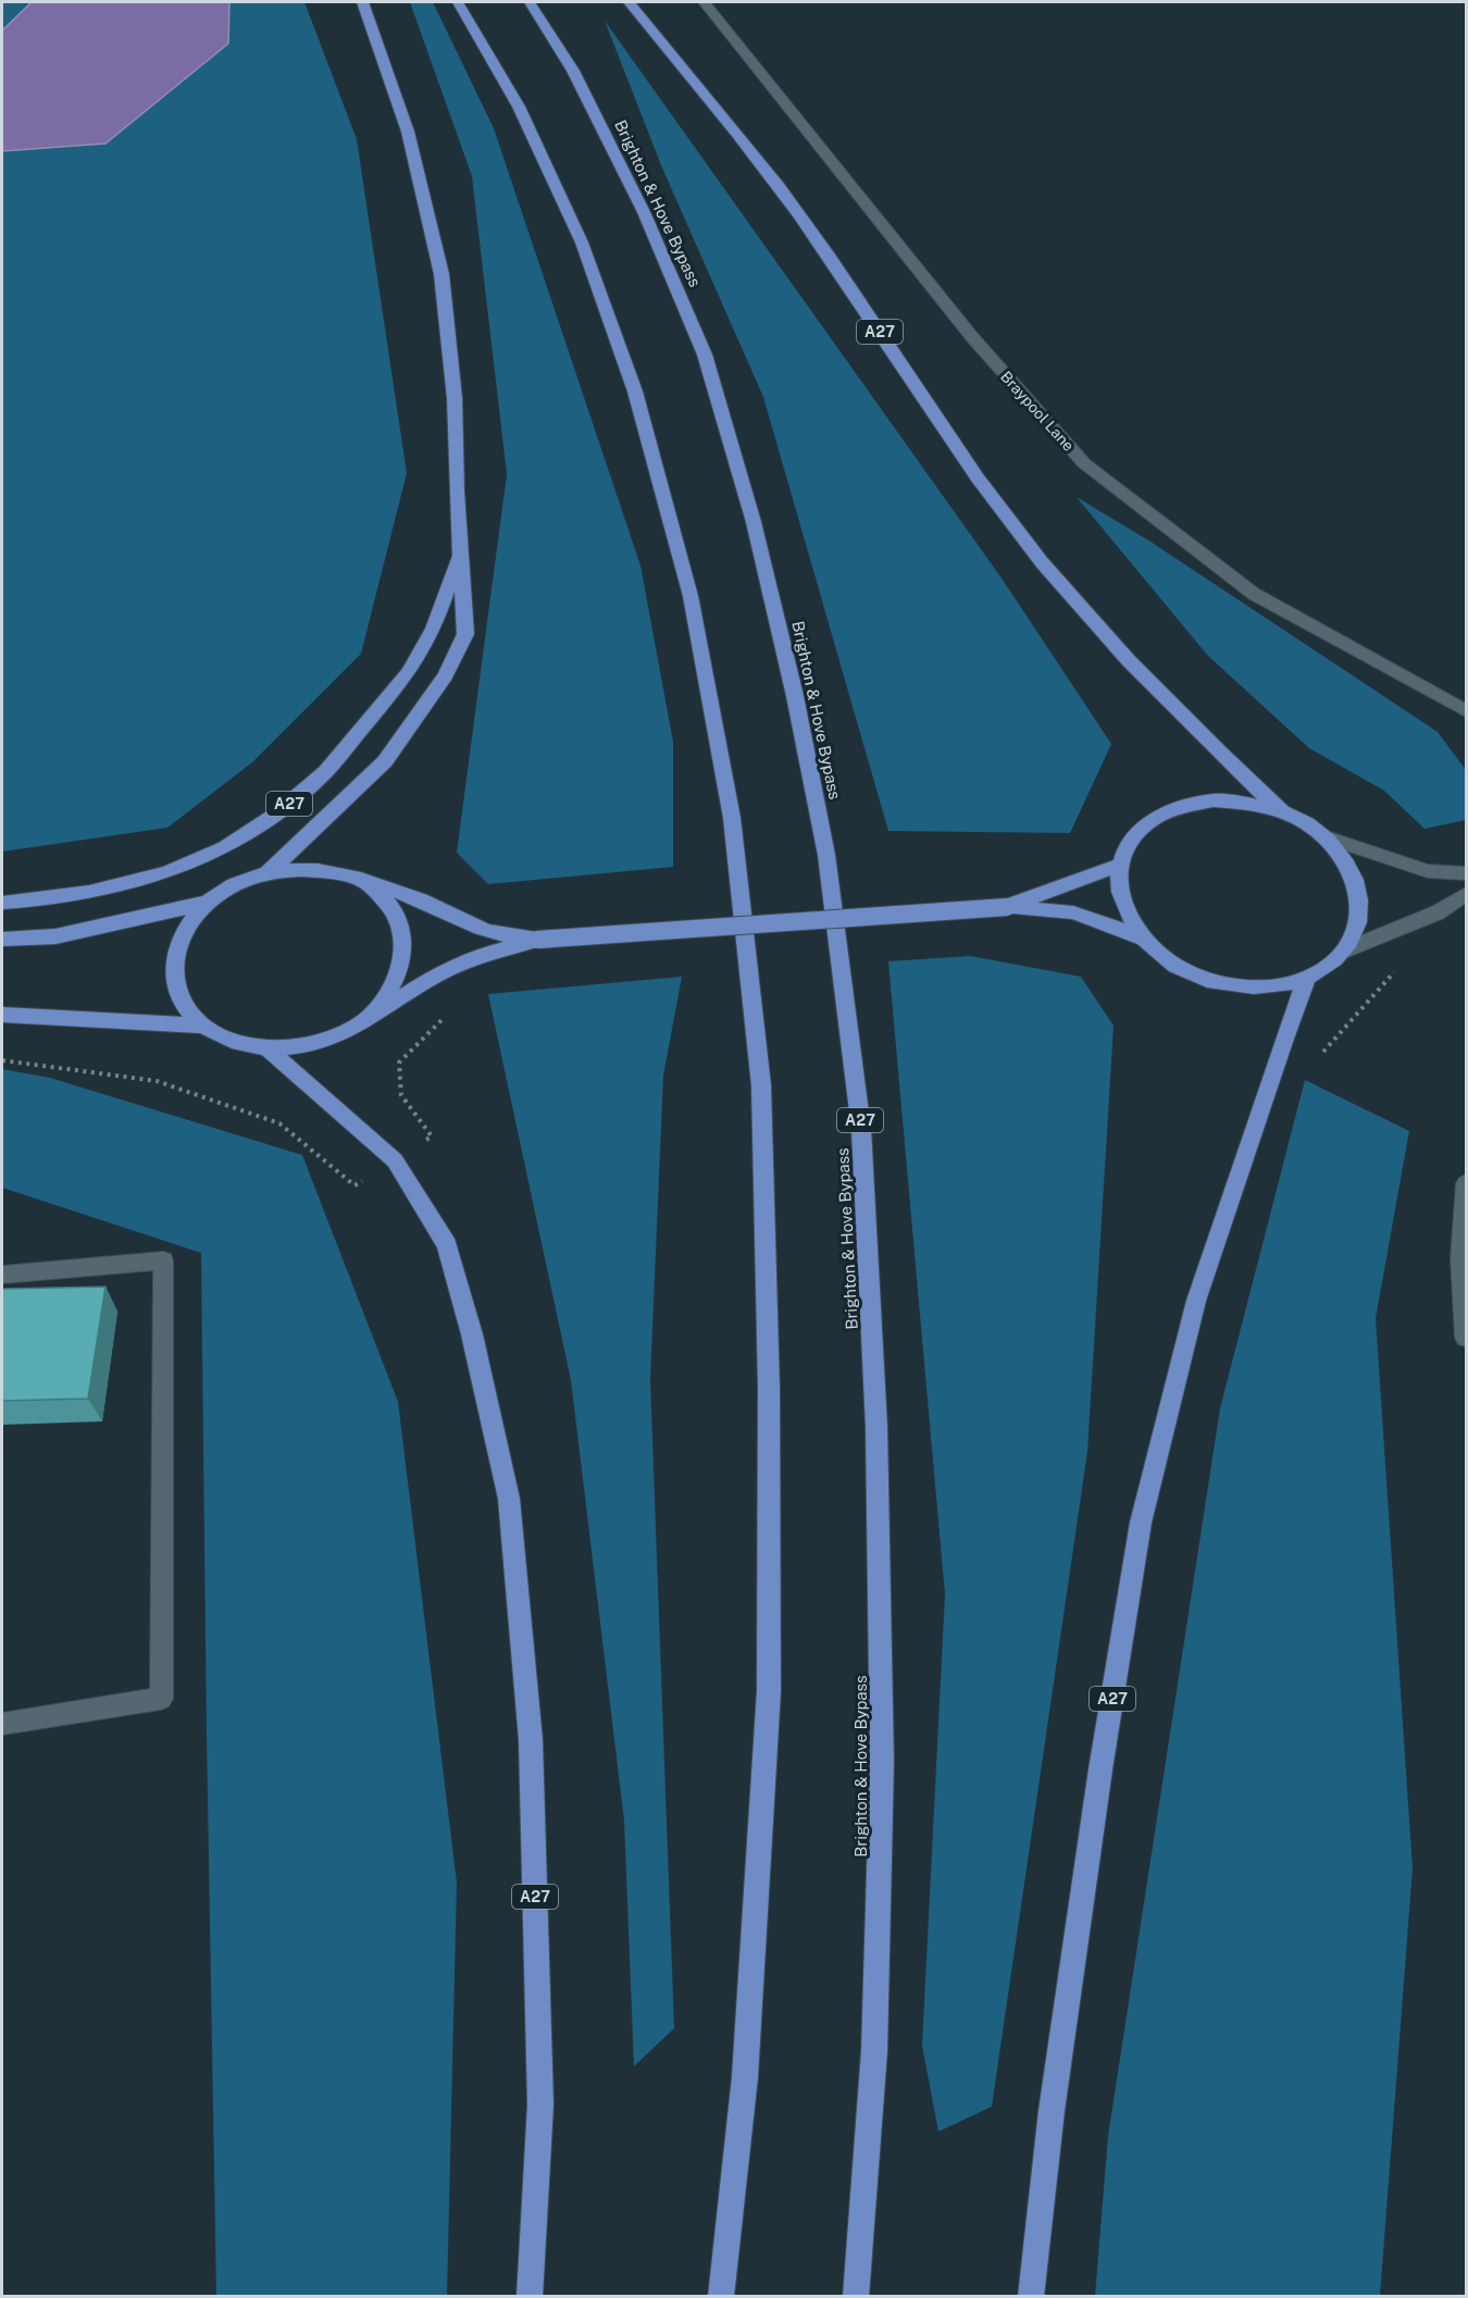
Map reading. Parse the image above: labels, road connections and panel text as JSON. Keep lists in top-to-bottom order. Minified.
{"streets":{"highway":["Brighton & Hove Bypass","A27"],"street":["Braypool Lane"]}}
